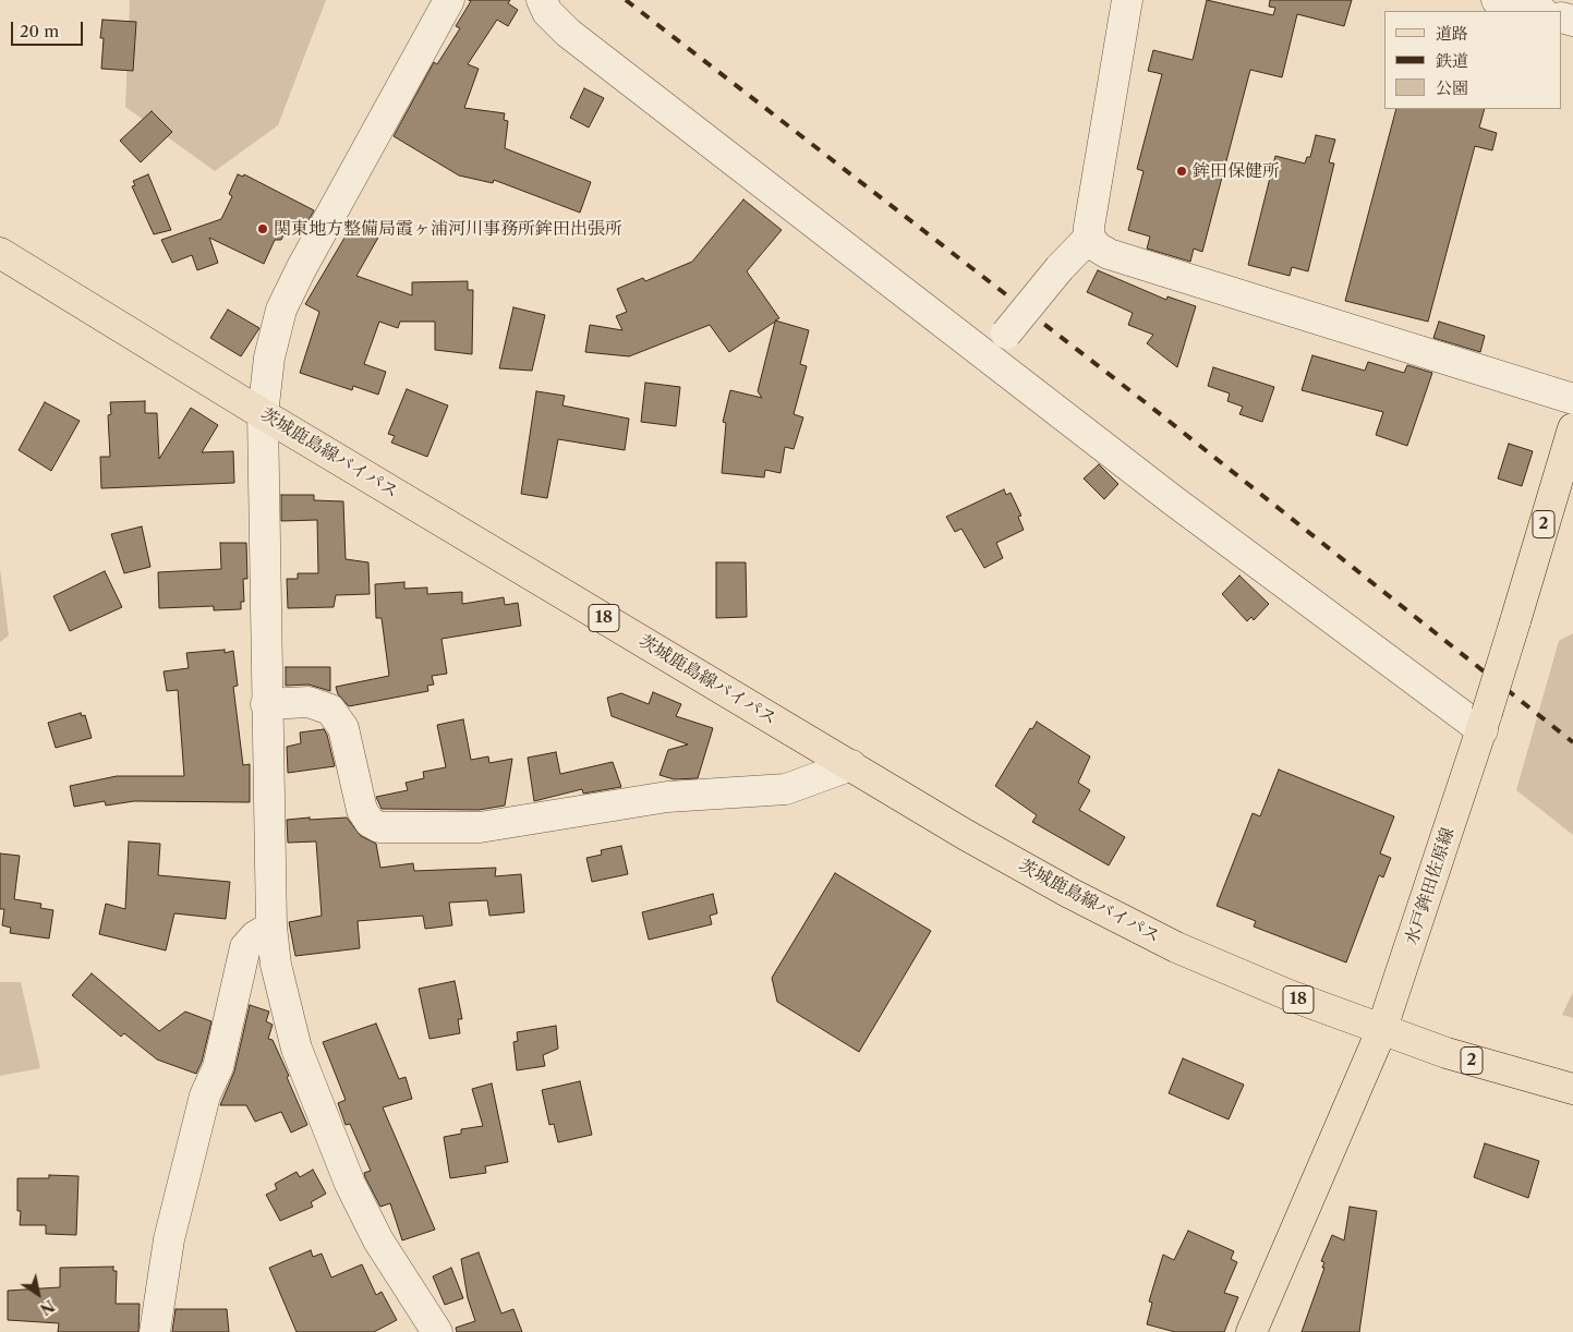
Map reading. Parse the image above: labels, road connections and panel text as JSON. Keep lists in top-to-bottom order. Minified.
{"streets":{"main road":["茨城鹿島線バイパス","2","18","水戸鉾田佐原線"]},"crossings":[["茨城鹿島線バイパス","2"],["茨城鹿島線バイパス","水戸鉾田佐原線"],["2","水戸鉾田佐原線"]],"places":["鉾田保健所","関東地方整備局霞ヶ浦河川事務所鉾田出張所"],"legend":["道路","鉄道","公園"],"scale_bar":"20 m","north":"bottom right"}
